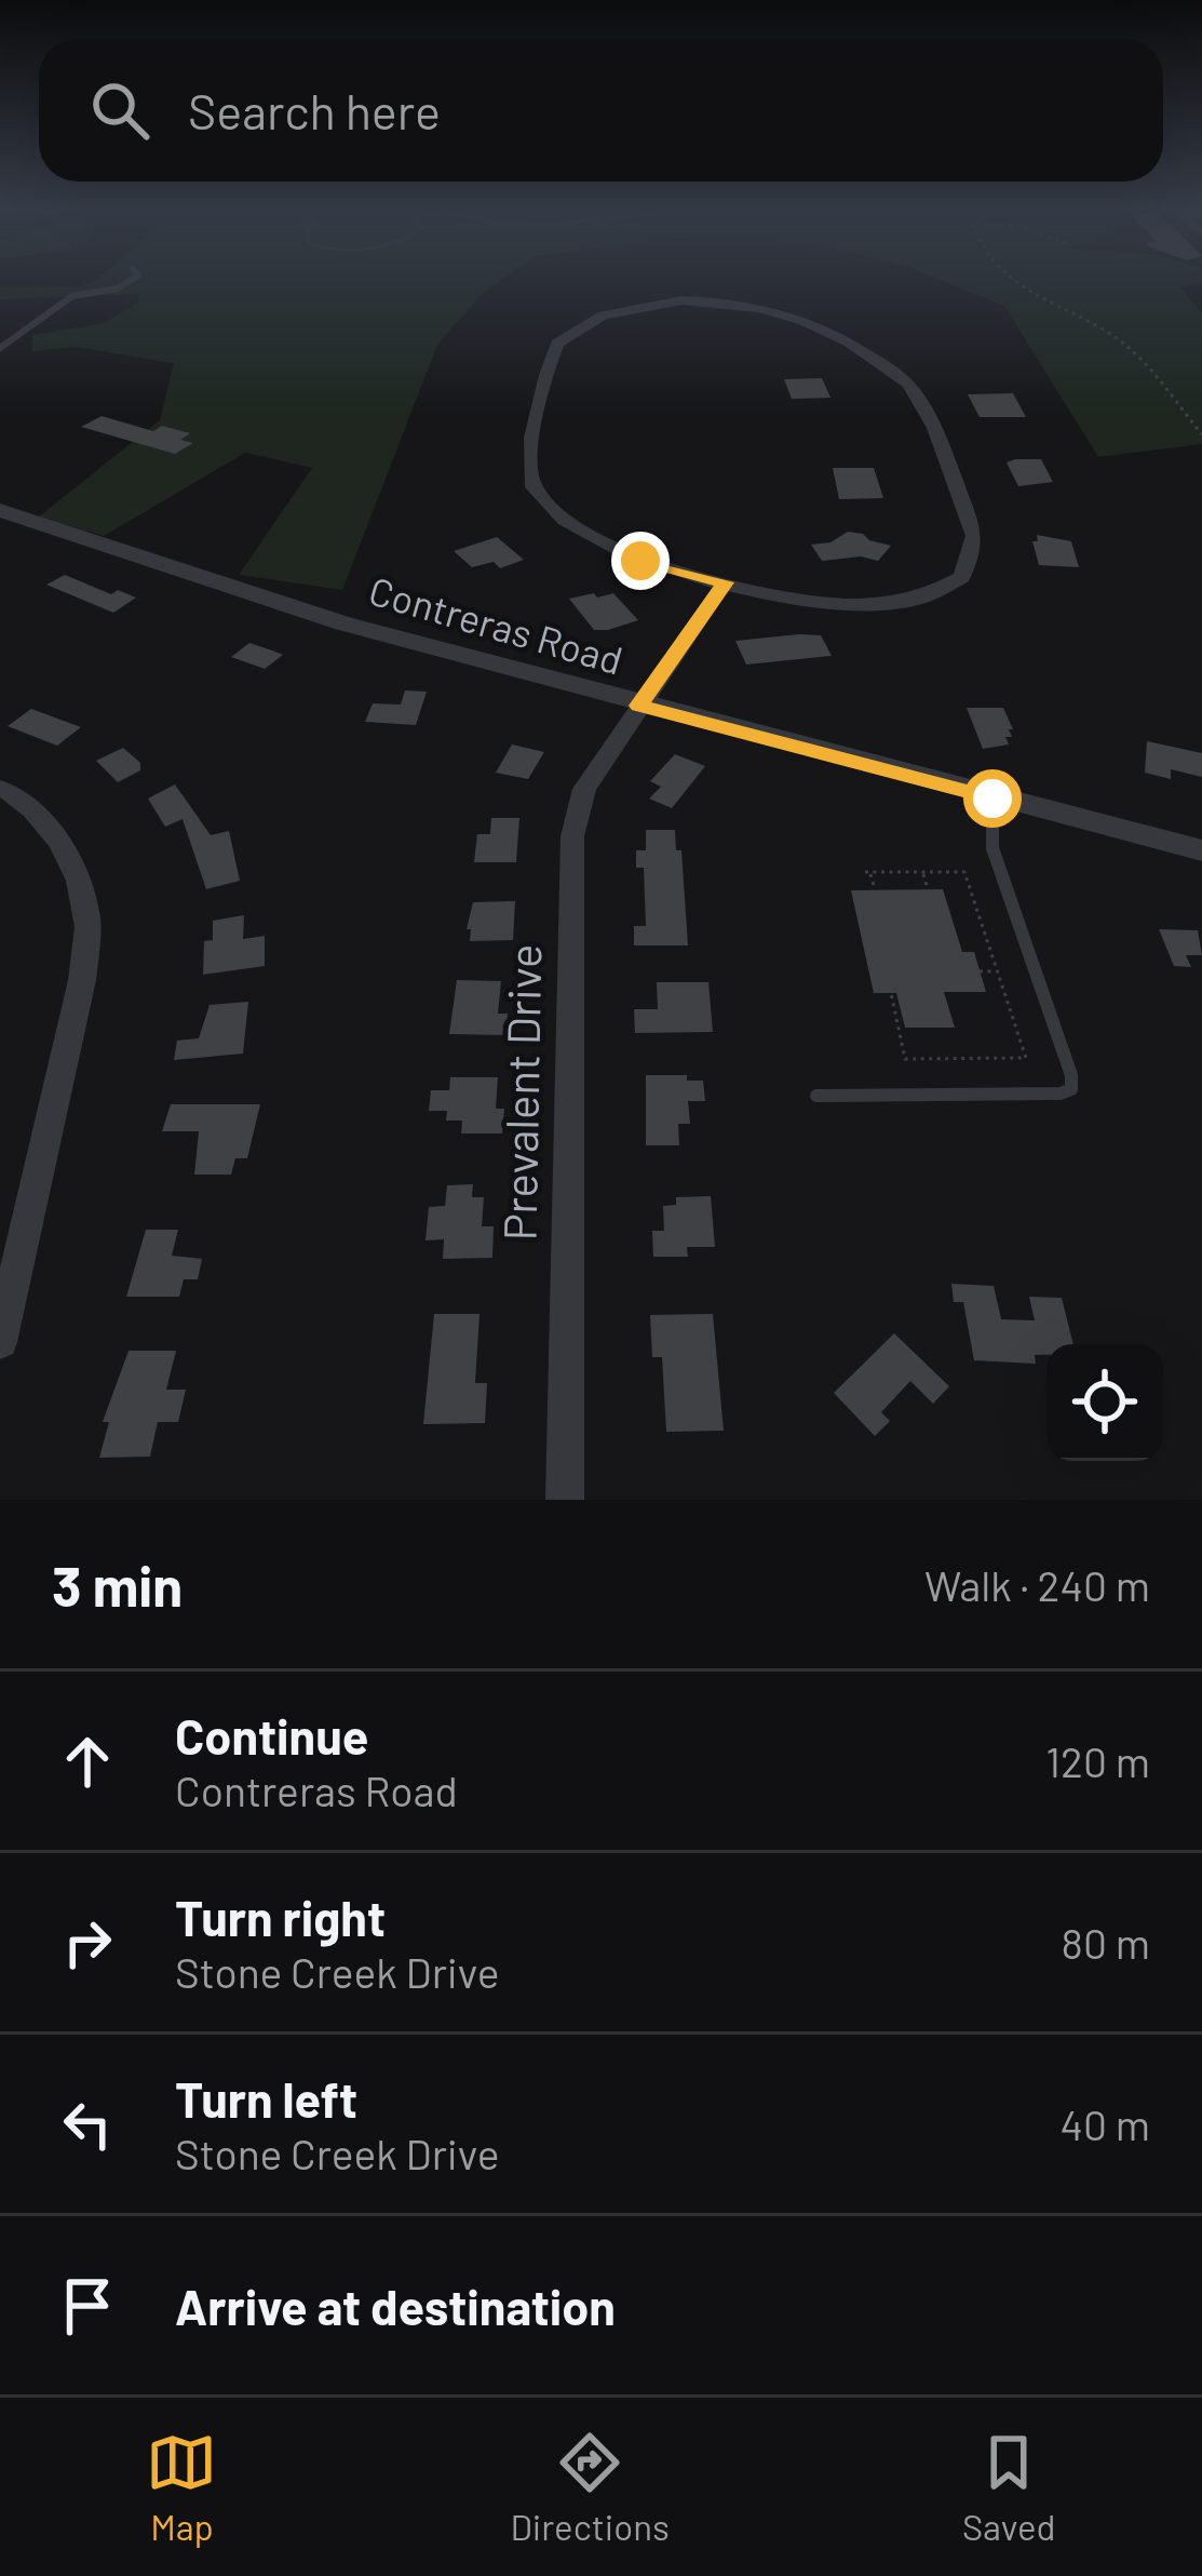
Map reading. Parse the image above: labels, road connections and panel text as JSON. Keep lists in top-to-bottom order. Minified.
{"streets":{"street":["Contreras Road","Prevalent Drive"]},"crossings":[["Contreras Road","Prevalent Drive"]],"page":{"search":"Search here","heading":["3 min","Walk · 240 m"],"list":[["Continue","Contreras Road","120 m"],["Turn right","Stone Creek Drive","80 m"],["Turn left","Stone Creek Drive","40 m"],"Arrive at destination"],"nav":["Map","Directions","Saved"]}}
